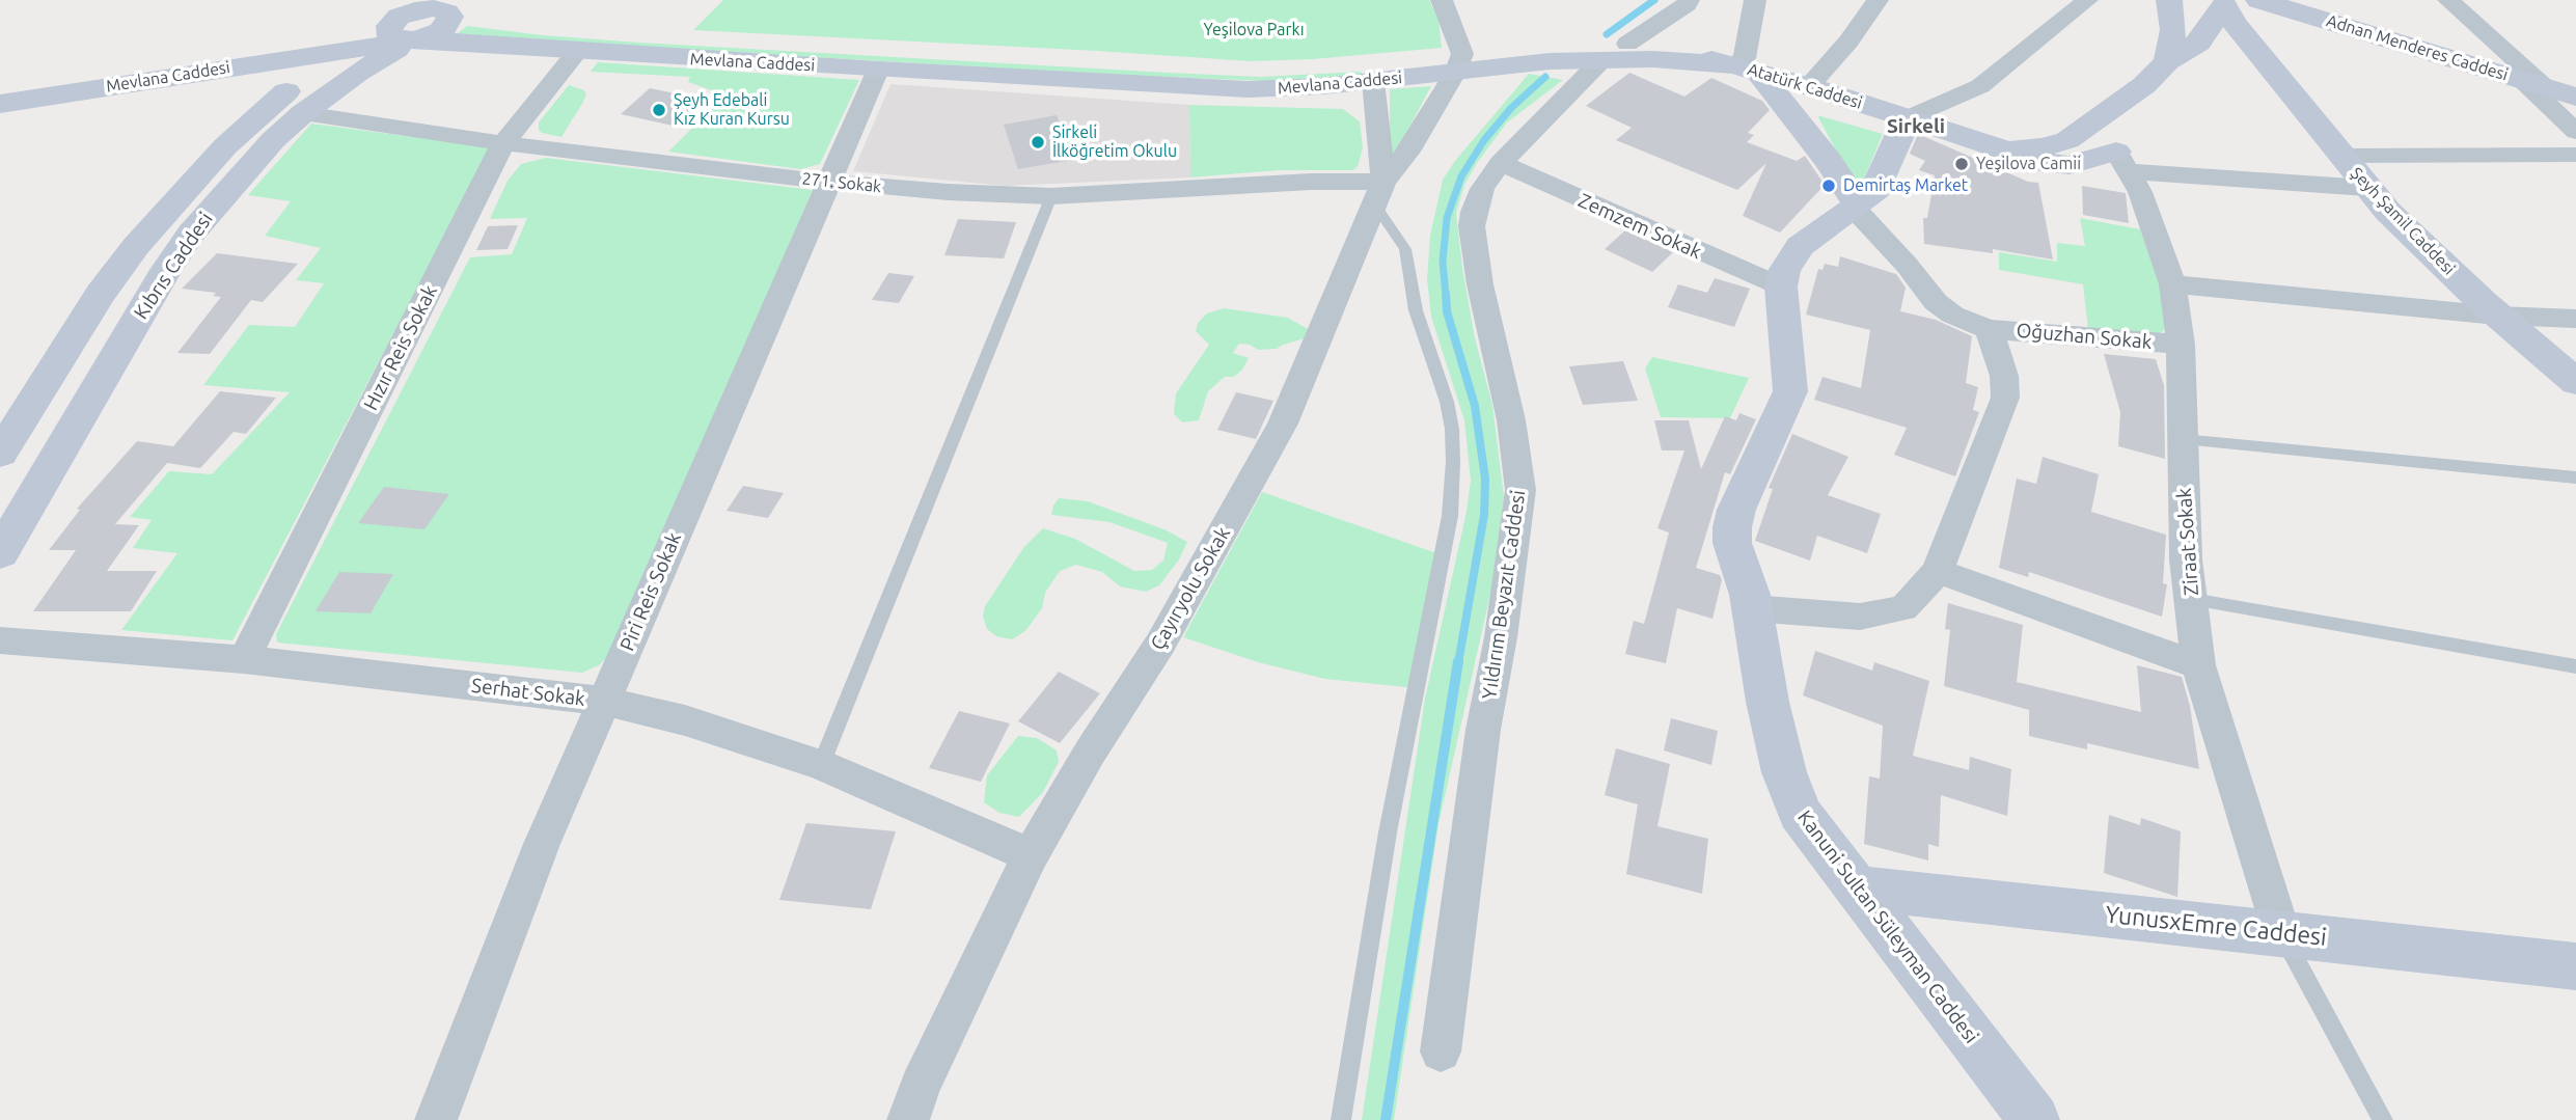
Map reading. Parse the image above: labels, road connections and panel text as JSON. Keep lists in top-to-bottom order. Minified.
{"streets":{"street":["Adnan Menderes Caddesi","Mevlana Caddesi","Atatürk Caddesi","271. Sokak","Şeyh Şamil Caddesi","Zemzem Sokak","Kıbrıs Caddesi","Oğuzhan Sokak","Hızır Reis Sokak","Ziraat Sokak","Çayıryolu Sokak","Piri Reis Sokak","Yıldırım Beyazıt Caddesi","Serhat Sokak","YunusxEmre Caddesi","Kanuni Sultan Süleyman Caddesi"]},"crossings":[["Mevlana Caddesi","Kıbrıs Caddesi"],["Mevlana Caddesi","Hızır Reis Sokak"],["Mevlana Caddesi","Çayıryolu Sokak"],["Mevlana Caddesi","Piri Reis Sokak"],["Mevlana Caddesi","Yıldırım Beyazıt Caddesi"],["Atatürk Caddesi","Şeyh Şamil Caddesi"],["Atatürk Caddesi","Ziraat Sokak"],["Atatürk Caddesi","Kanuni Sultan Süleyman Caddesi"],["271. Sokak","Kıbrıs Caddesi"],["271. Sokak","Hızır Reis Sokak"],["271. Sokak","Çayıryolu Sokak"],["271. Sokak","Piri Reis Sokak"],["Zemzem Sokak","Yıldırım Beyazıt Caddesi"],["Zemzem Sokak","Kanuni Sultan Süleyman Caddesi"],["Oğuzhan Sokak","Ziraat Sokak"],["Oğuzhan Sokak","Kanuni Sultan Süleyman Caddesi"],["Hızır Reis Sokak","Serhat Sokak"],["Ziraat Sokak","YunusxEmre Caddesi"],["Çayıryolu Sokak","Serhat Sokak"],["Piri Reis Sokak","Serhat Sokak"],["YunusxEmre Caddesi","Kanuni Sultan Süleyman Caddesi"]],"districts":["Sirkeli"],"parks":["Yeşilova Parkı"],"places":["Şeyh Edebali Kız Kuran Kursu","Sirkeli İlköğretim Okulu","Yeşilova Camii","Demirtaş Market"]}
